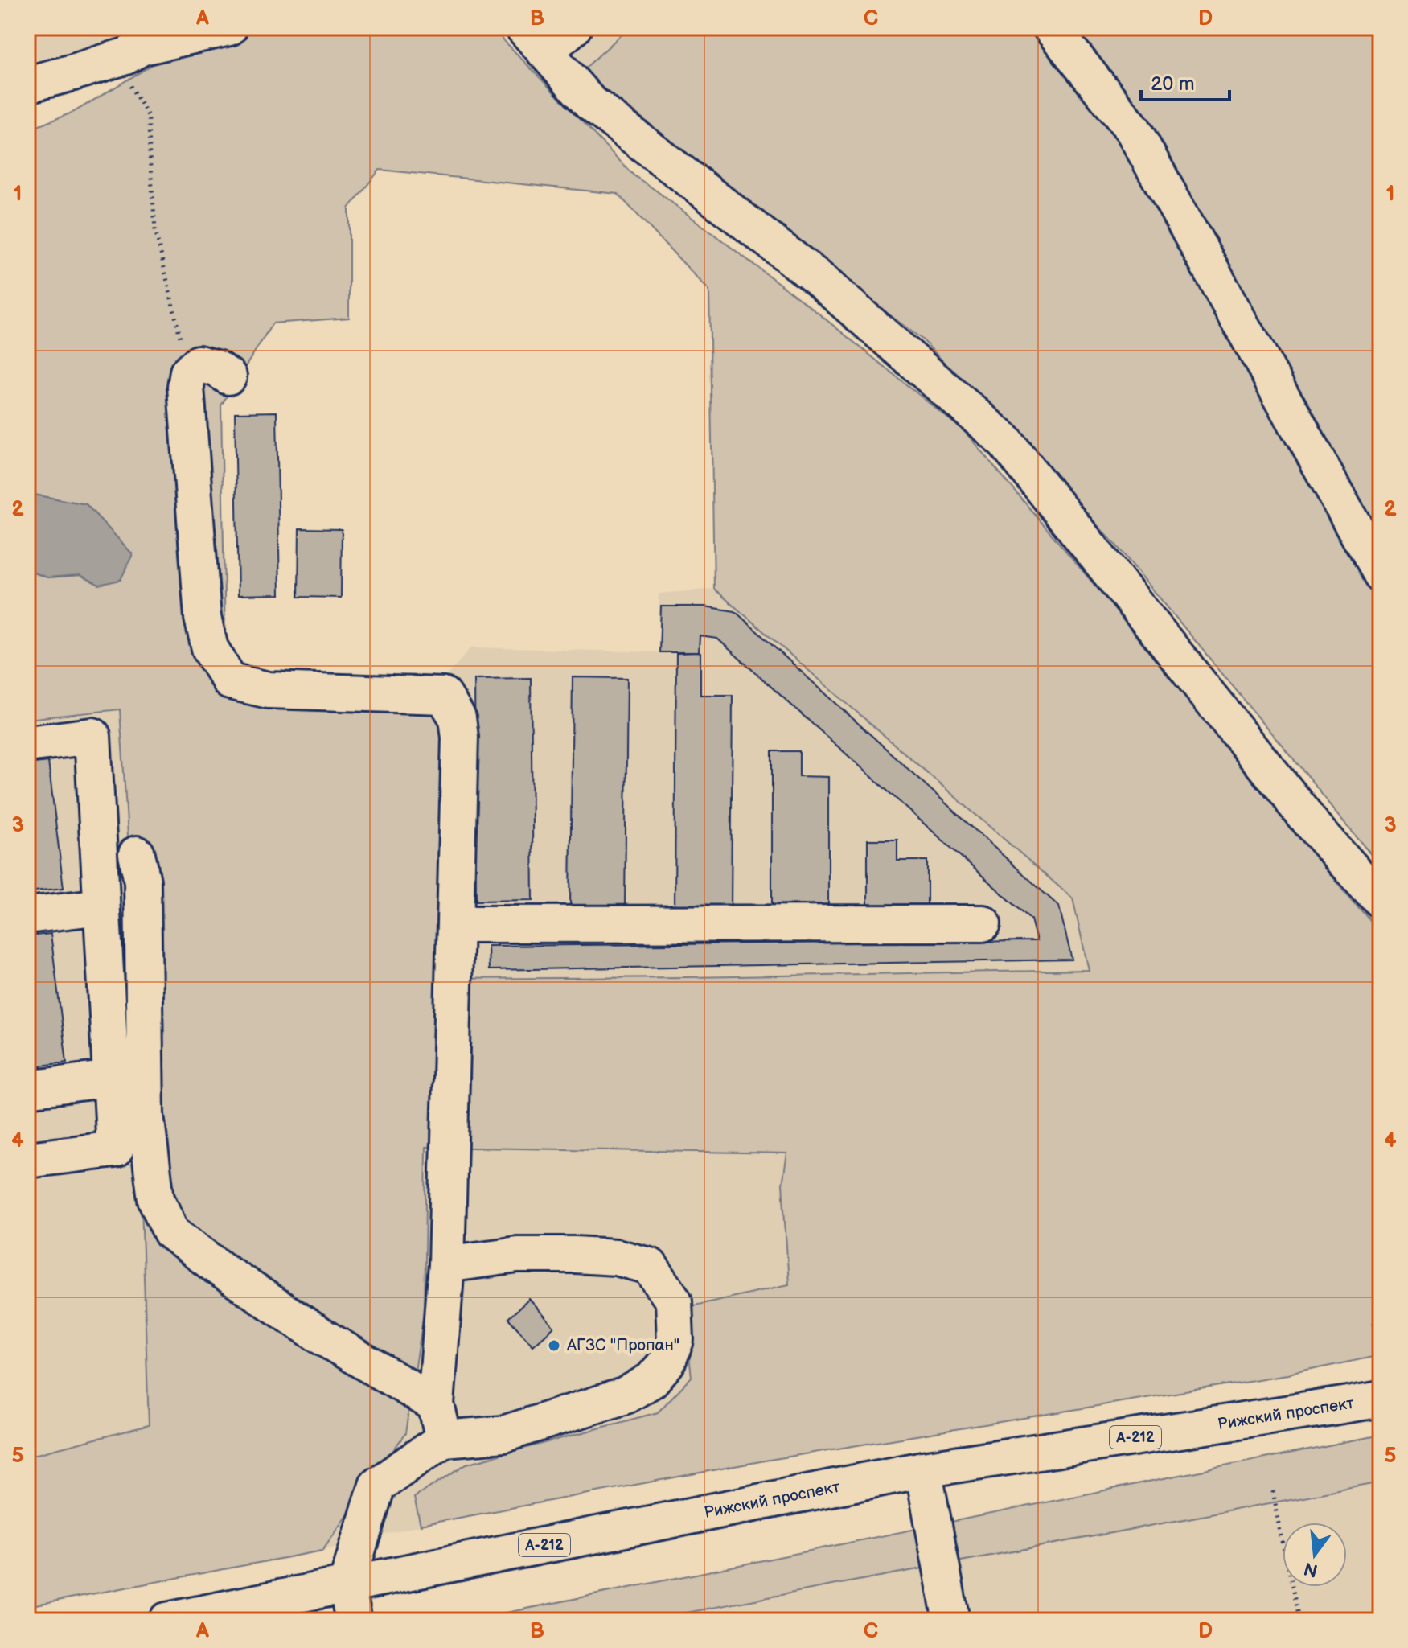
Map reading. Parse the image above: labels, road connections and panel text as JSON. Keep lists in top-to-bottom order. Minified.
{"streets":{"main road":["Рижский проспект","А-212"]},"places":["АГЗС \"Пропан\""],"scale_bar":"20 m","north":"bottom","grid":{"columns":["A","B","C","D"],"rows":["1","2","3","4","5"]}}
